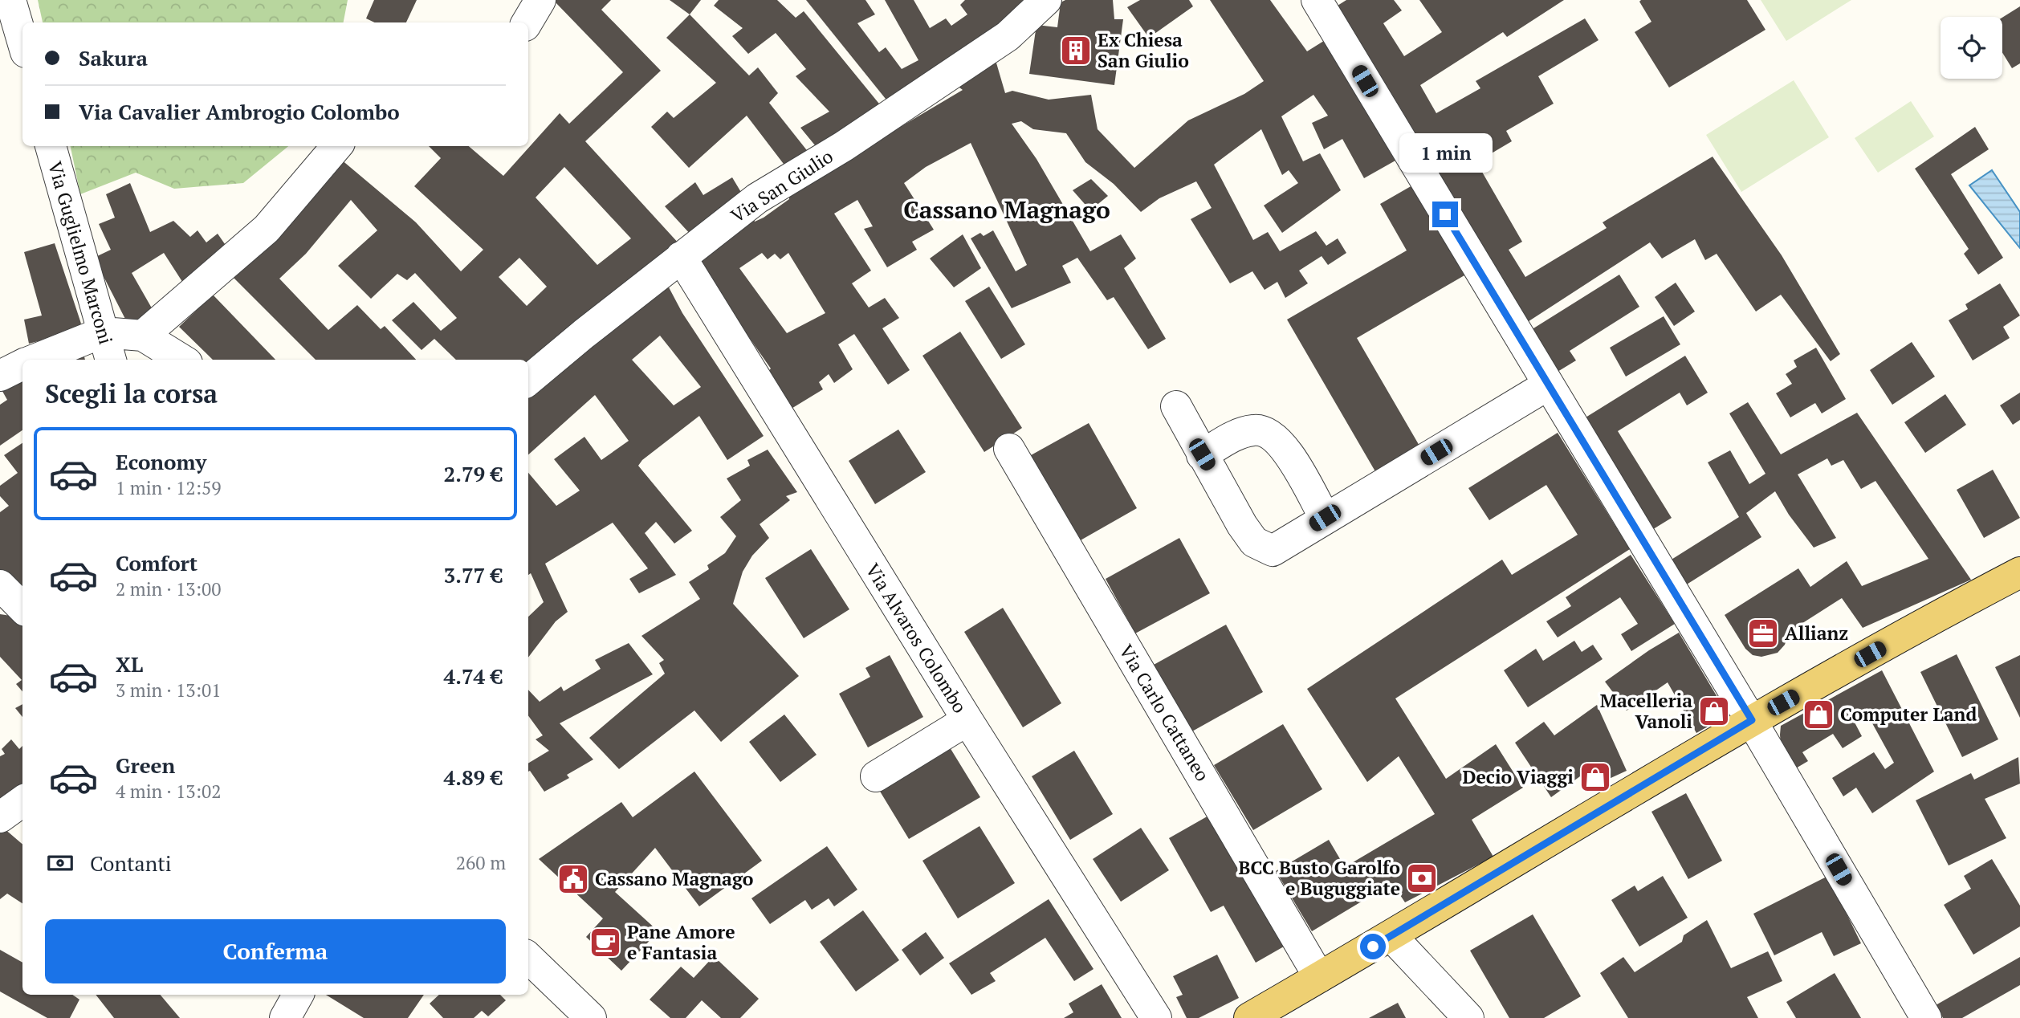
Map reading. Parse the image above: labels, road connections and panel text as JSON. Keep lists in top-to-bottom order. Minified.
{"streets":{"street":["Via San Giulio","Via Guglielmo Marconi","Via Alvaros Colombo","Via Carlo Cattaneo"]},"crossings":[["Via San Giulio","Via Alvaros Colombo"]],"districts":["Cassano Magnago"],"places":{"building":["Ex Chiesa San Giulio"],"office":["Allianz"],"shop":["Macelleria Vanoli","Computer Land","Decio Viaggi"],"bank":["BCC Busto Garolfo e Buguggiate"],"public building":["Cassano Magnago"],"cafe":["Pane Amore e Fantasia"]},"page":{"banner":["Sakura","Via Cavalier Ambrogio Colombo"],"bubble":"1 min","heading":"Scegli la corsa","list":[{"name":"Economy","note":"1 min · 12:59","value":"2.79 €"},{"name":"Comfort","note":"2 min · 13:00","value":"3.77 €"},{"name":"XL","note":"3 min · 13:01","value":"4.74 €"},{"name":"Green","note":"4 min · 13:02","value":"4.89 €"}],"pay":["Contanti","260 m"],"buttons":"Conferma"}}
